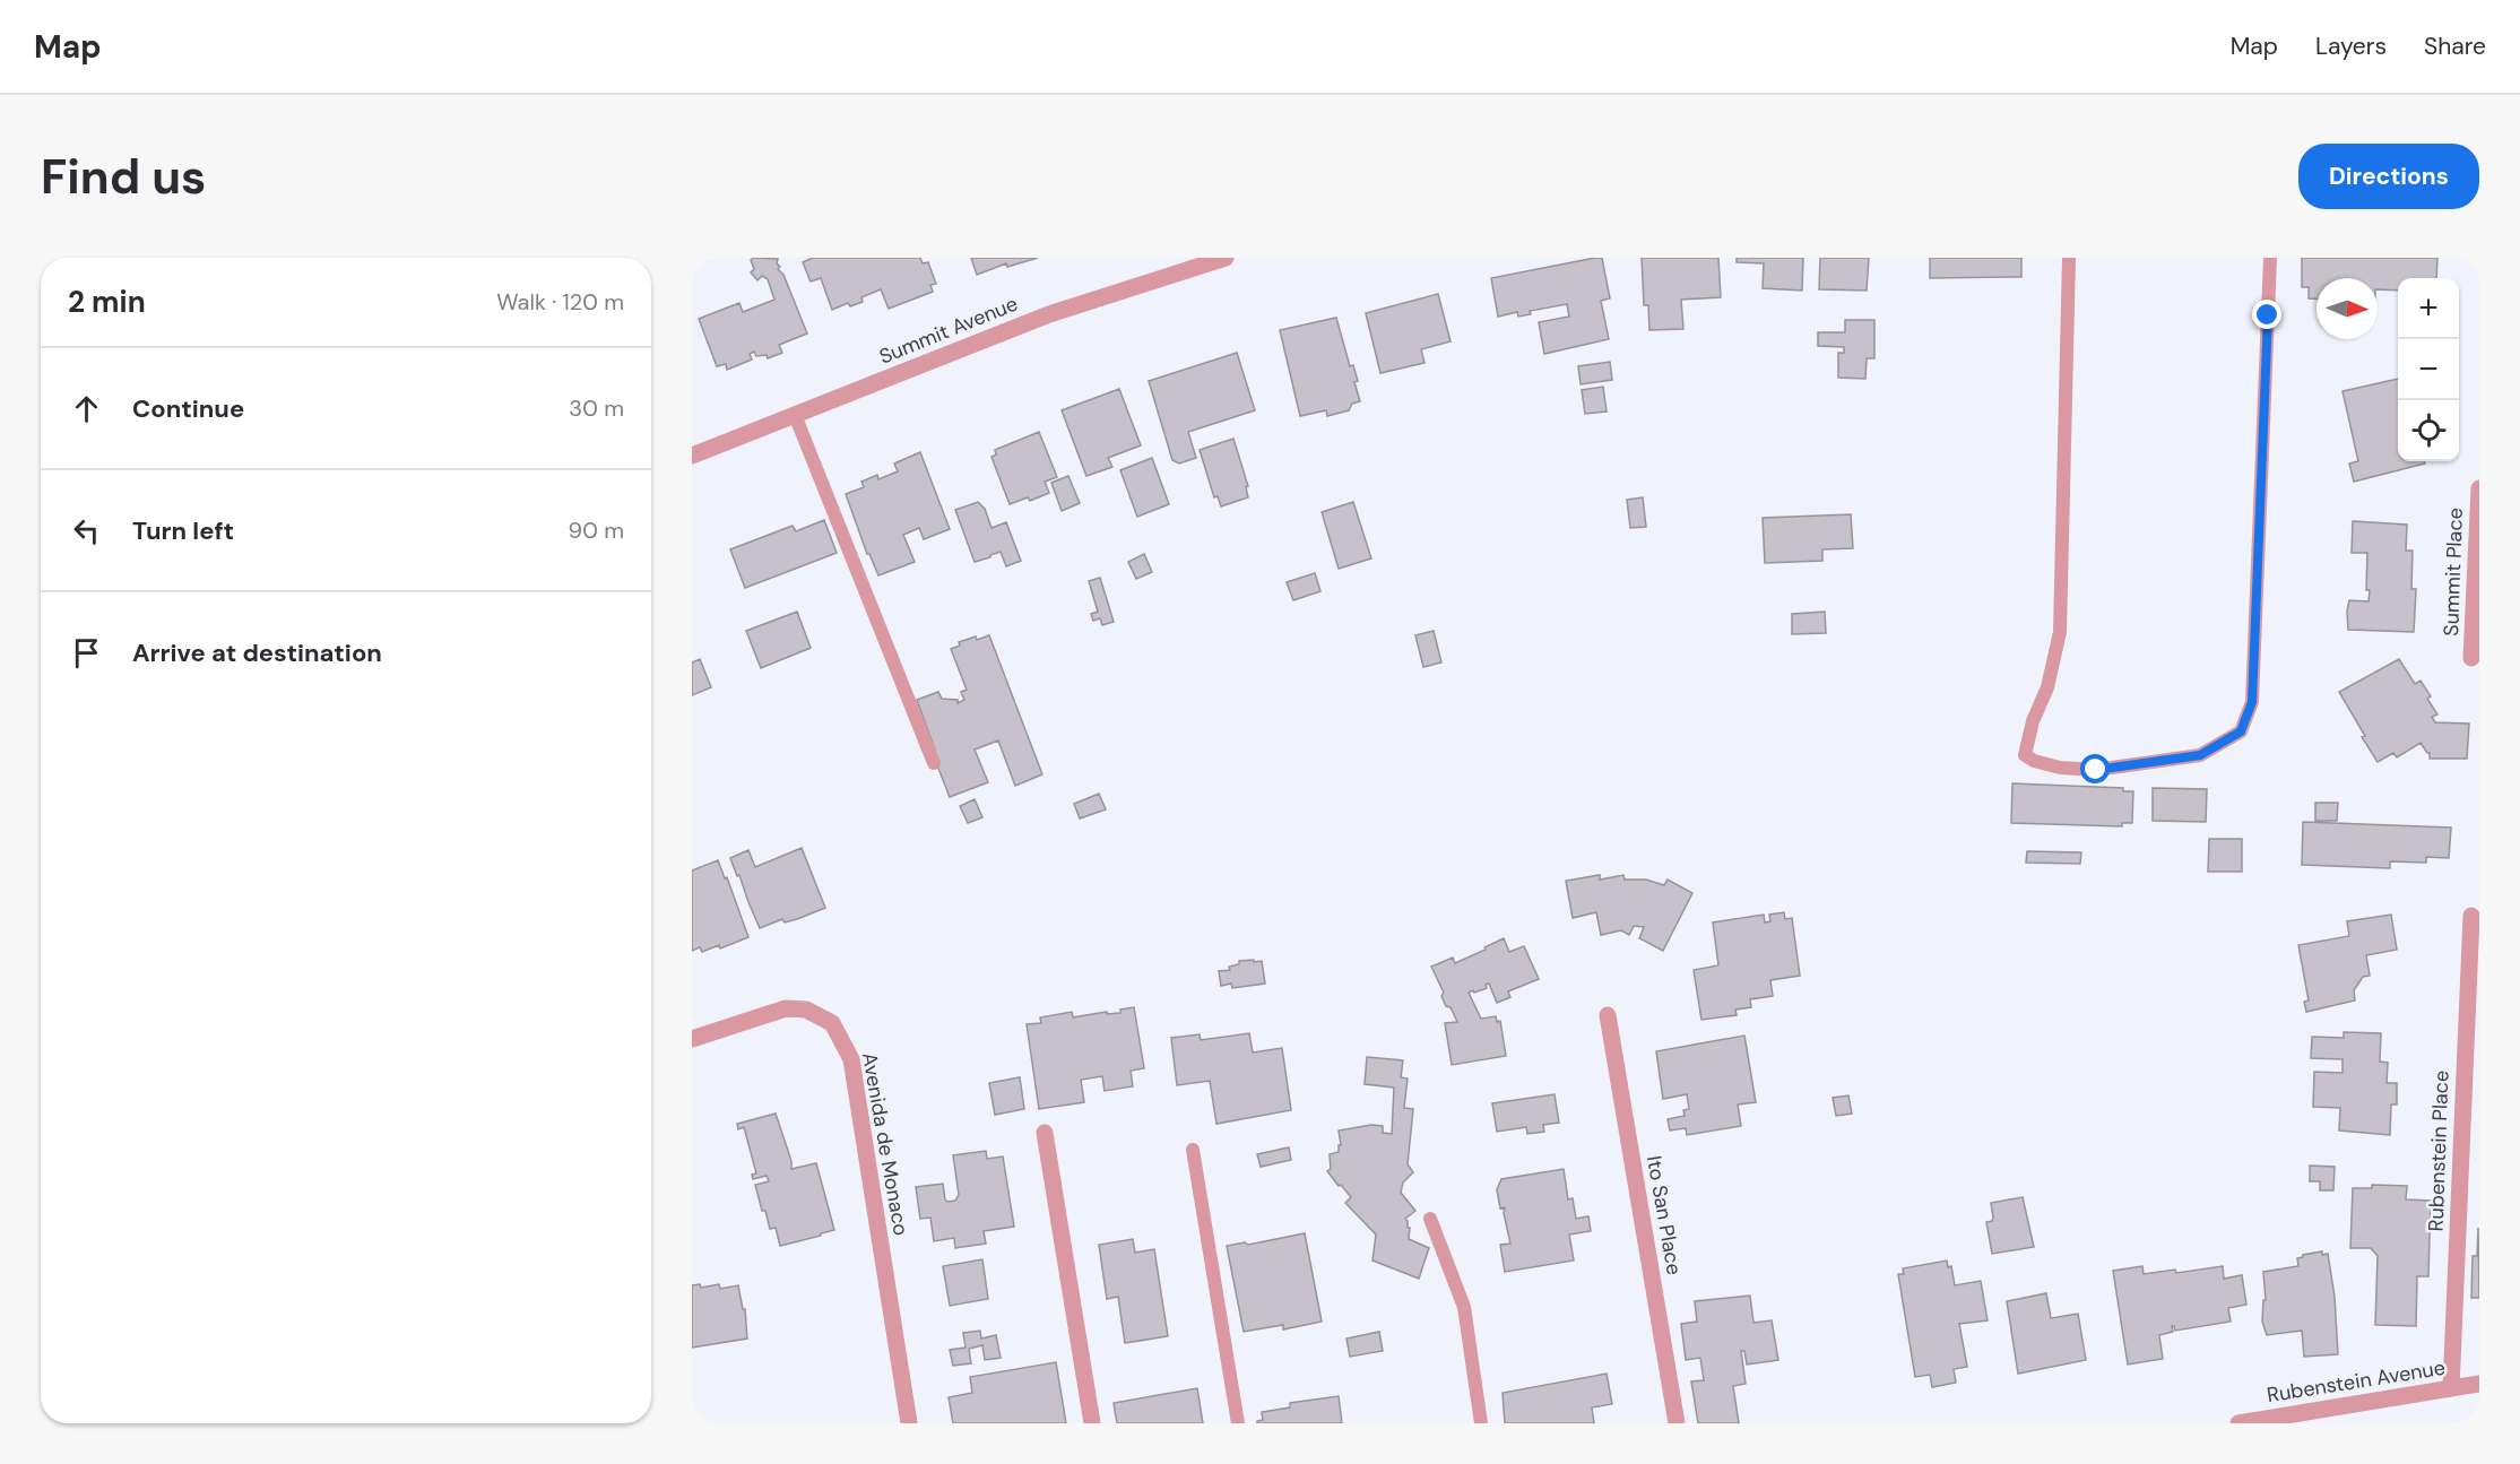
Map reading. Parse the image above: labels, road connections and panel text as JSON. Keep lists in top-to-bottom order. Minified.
{"streets":{"street":["Summit Avenue","Summit Place","Avenida de Monaco","Rubenstein Place","Ito San Place","Rubenstein Avenue"]},"crossings":[["Rubenstein Place","Rubenstein Avenue"]],"north":"right","page":{"header":"Map","nav":["Map","Layers","Share"],"buttons":"Directions","title":"Find us","heading":["2 min","Walk · 120 m"],"map_buttons":["+","−"],"list":[["Continue","30 m"],["Turn left","90 m"],"Arrive at destination"]}}
